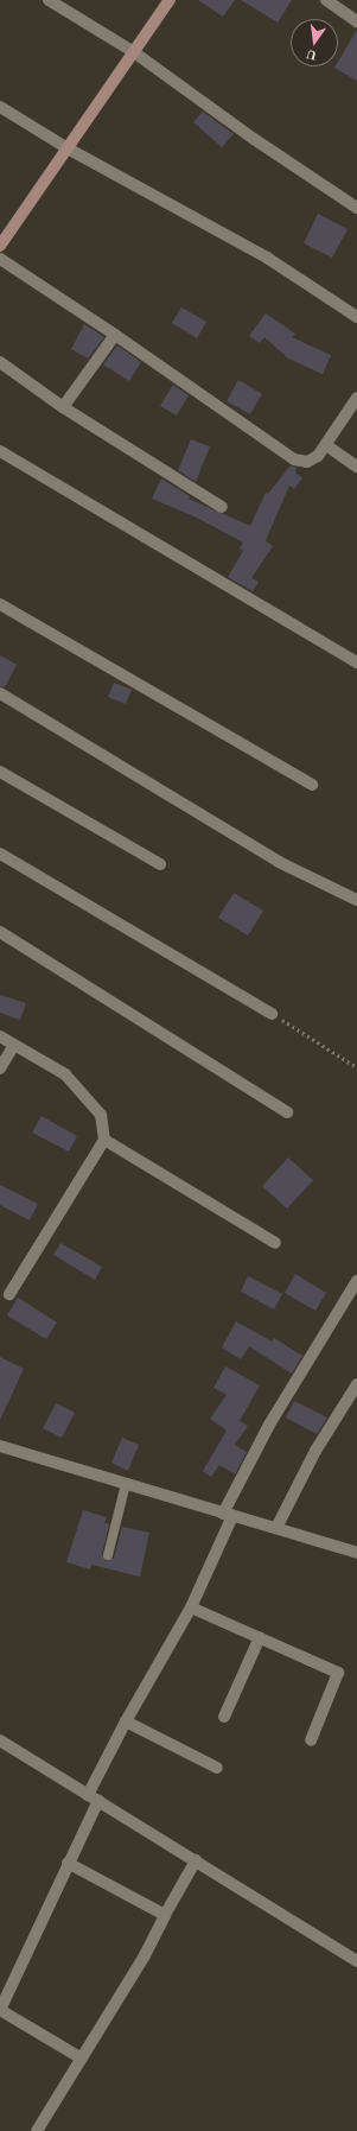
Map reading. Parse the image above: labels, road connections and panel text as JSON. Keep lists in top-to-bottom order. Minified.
{"north":"bottom"}
